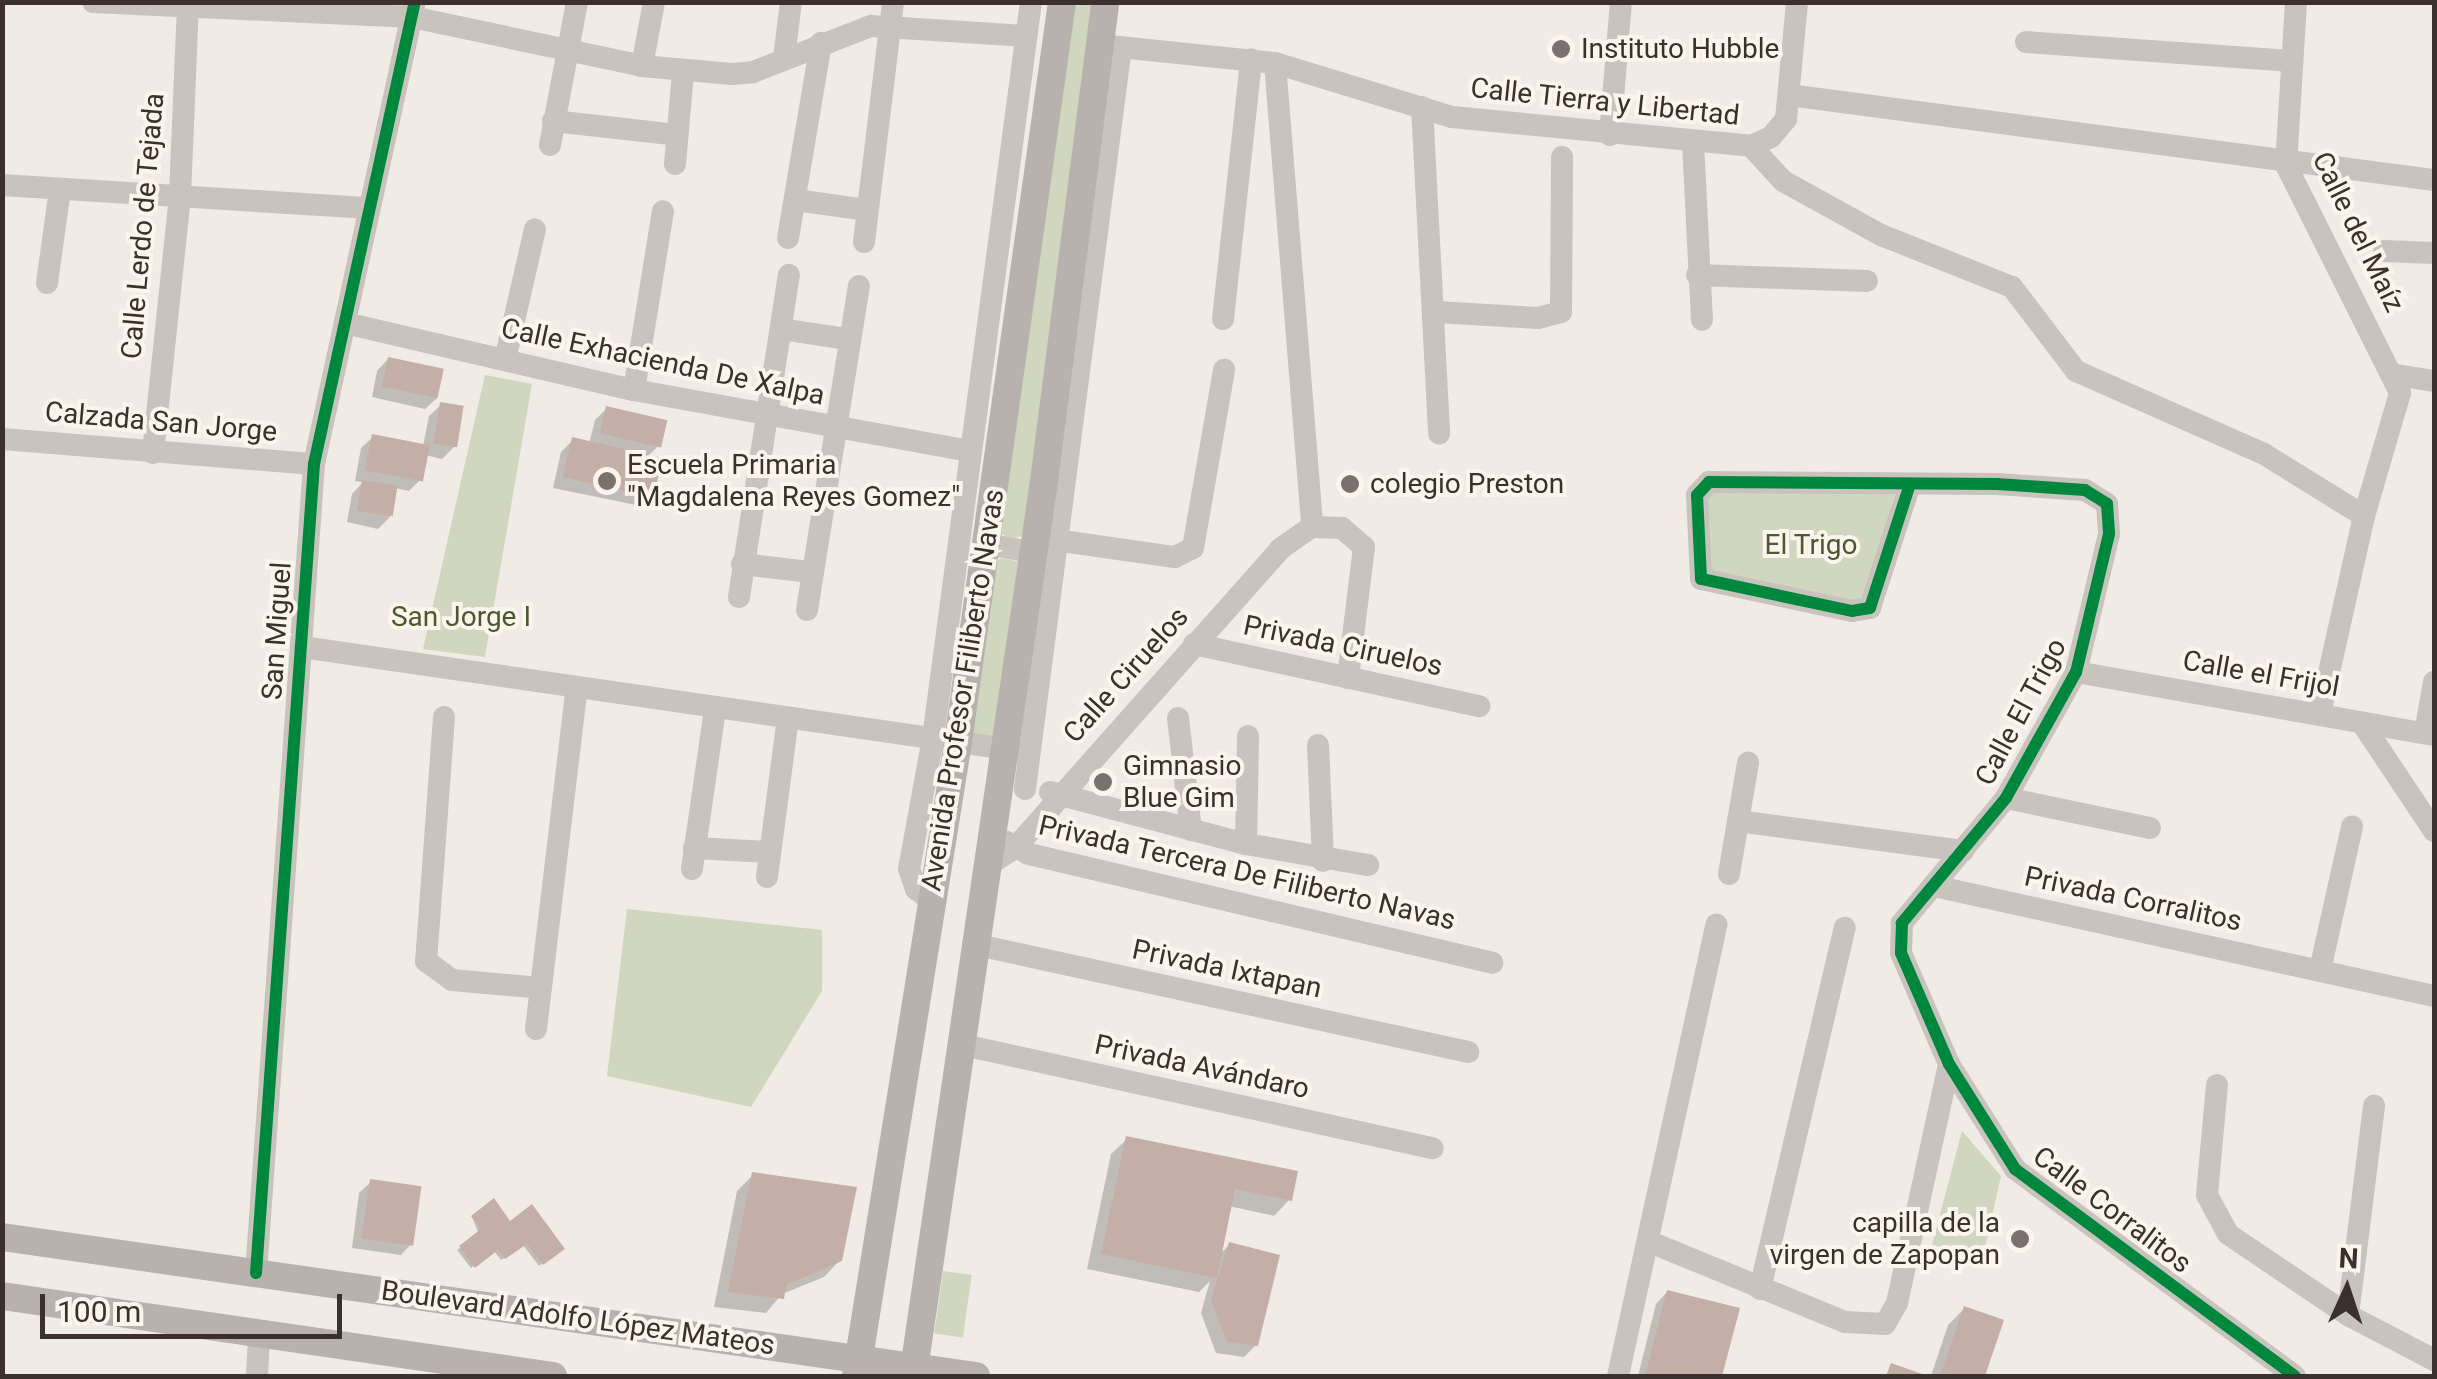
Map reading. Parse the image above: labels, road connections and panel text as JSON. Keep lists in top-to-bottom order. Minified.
{"streets":{"main road":["Avenida Profesor Filiberto Navas","Boulevard Adolfo López Mateos"],"street":["Calle Tierra y Libertad","Calle Lerdo de Tejada","Calle del Maíz","Calle Exhacienda De Xalpa","Calzada San Jorge","San Miguel","Privada Ciruelos","Calle el Frijol","Calle Ciruelos","Calle El Trigo","Privada Tercera De Filiberto Navas","Privada Corralitos","Privada Ixtapan","Privada Avándaro","Calle Corralitos"]},"crossings":[["Calle Tierra y Libertad","Avenida Profesor Filiberto Navas"],["Calle Lerdo de Tejada","Calzada San Jorge"],["Calle Exhacienda De Xalpa","San Miguel"],["Calzada San Jorge","San Miguel"],["San Miguel","Boulevard Adolfo López Mateos"],["Privada Ciruelos","Calle Ciruelos"],["Calle el Frijol","Calle El Trigo"],["Calle Ciruelos","Avenida Profesor Filiberto Navas"],["Calle Ciruelos","Privada Tercera De Filiberto Navas"],["Avenida Profesor Filiberto Navas","Privada Tercera De Filiberto Navas"],["Avenida Profesor Filiberto Navas","Privada Ixtapan"],["Avenida Profesor Filiberto Navas","Privada Avándaro"],["Avenida Profesor Filiberto Navas","Boulevard Adolfo López Mateos"],["Calle El Trigo","Privada Corralitos"],["Calle El Trigo","Calle Corralitos"]],"parks":["El Trigo","San Jorge I"],"places":["Instituto Hubble","Escuela Primaria \"Magdalena Reyes Gomez\"","colegio Preston","Gimnasio Blue Gim","capilla de la virgen de Zapopan"],"scale_bar":"100 m","north":"top"}
